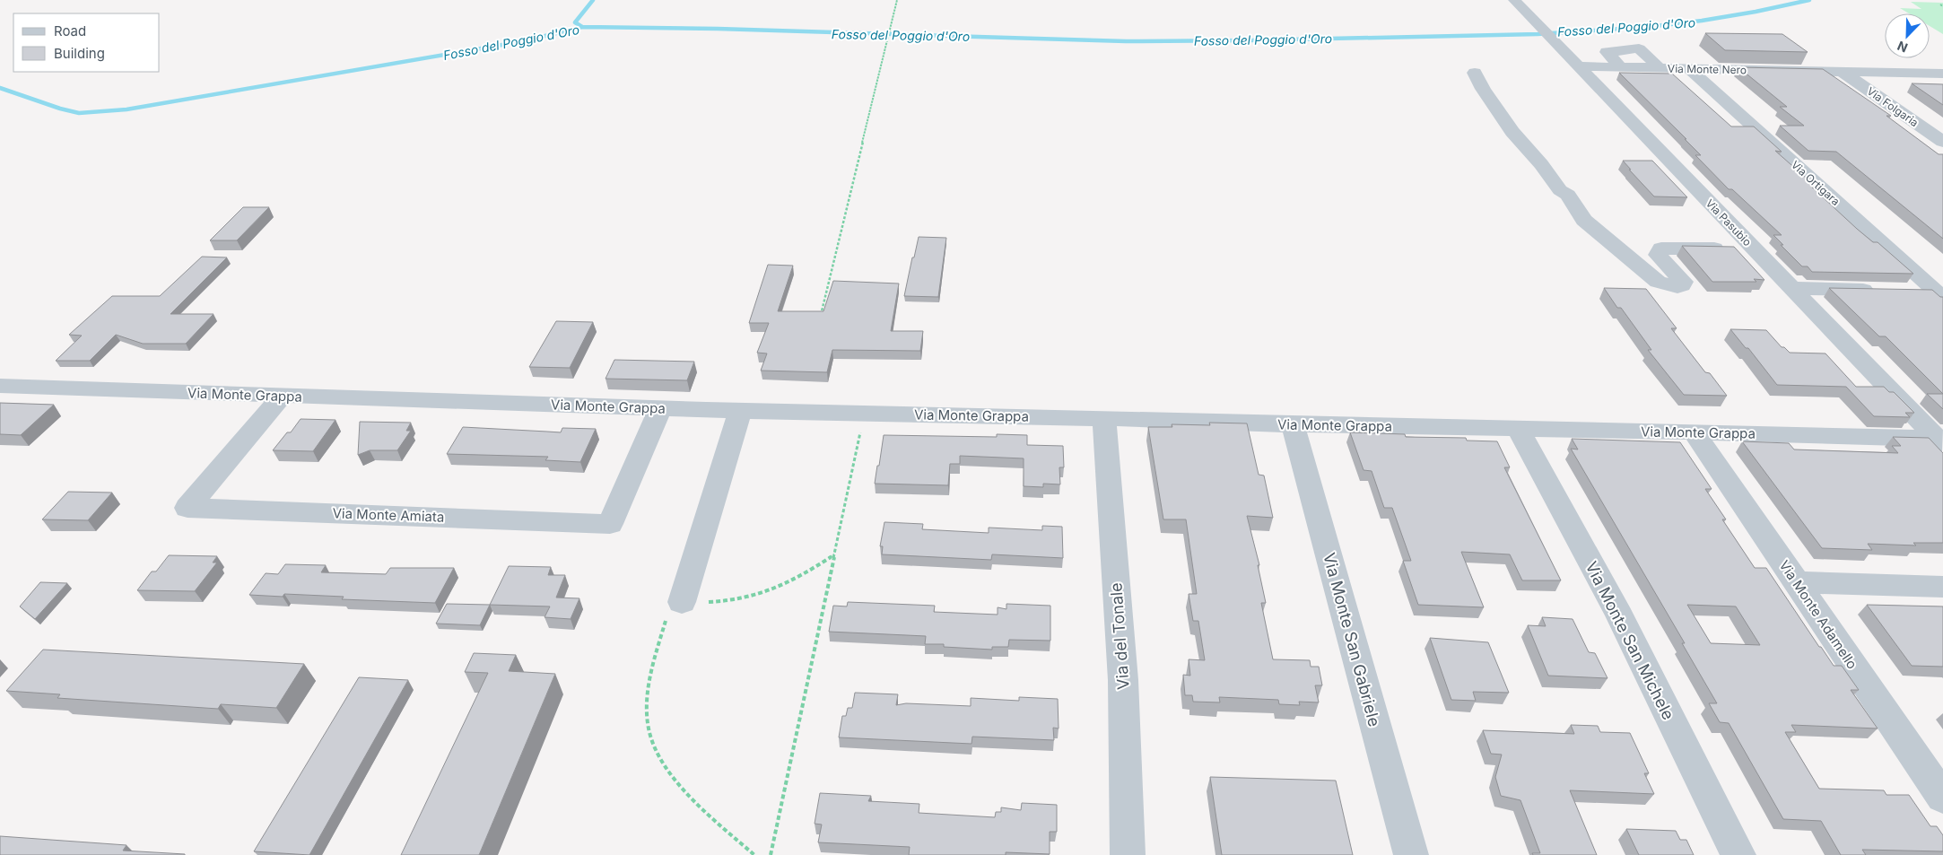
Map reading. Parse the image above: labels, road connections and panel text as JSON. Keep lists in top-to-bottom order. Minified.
{"streets":{"street":["Via Monte Nero","Via Folgaria","Via Ortigara","Via Pasubio","Via Monte Grappa","Via Monte Amiata","Via Monte Adamello","Via del Tonale","Via Monte San Gabriele","Via Monte San Michele"]},"crossings":[["Via Monte Nero","Via Folgaria"],["Via Monte Nero","Via Ortigara"],["Via Monte Nero","Via Pasubio"],["Via Pasubio","Via Monte Grappa"],["Via Monte Grappa","Via Monte Amiata"],["Via Monte Grappa","Via Monte Adamello"],["Via Monte Grappa","Via del Tonale"],["Via Monte Grappa","Via Monte San Gabriele"],["Via Monte Grappa","Via Monte San Michele"]],"water":["Fosso del Poggio d'Oro"],"legend":["Road","Building"],"north":"bottom left"}
